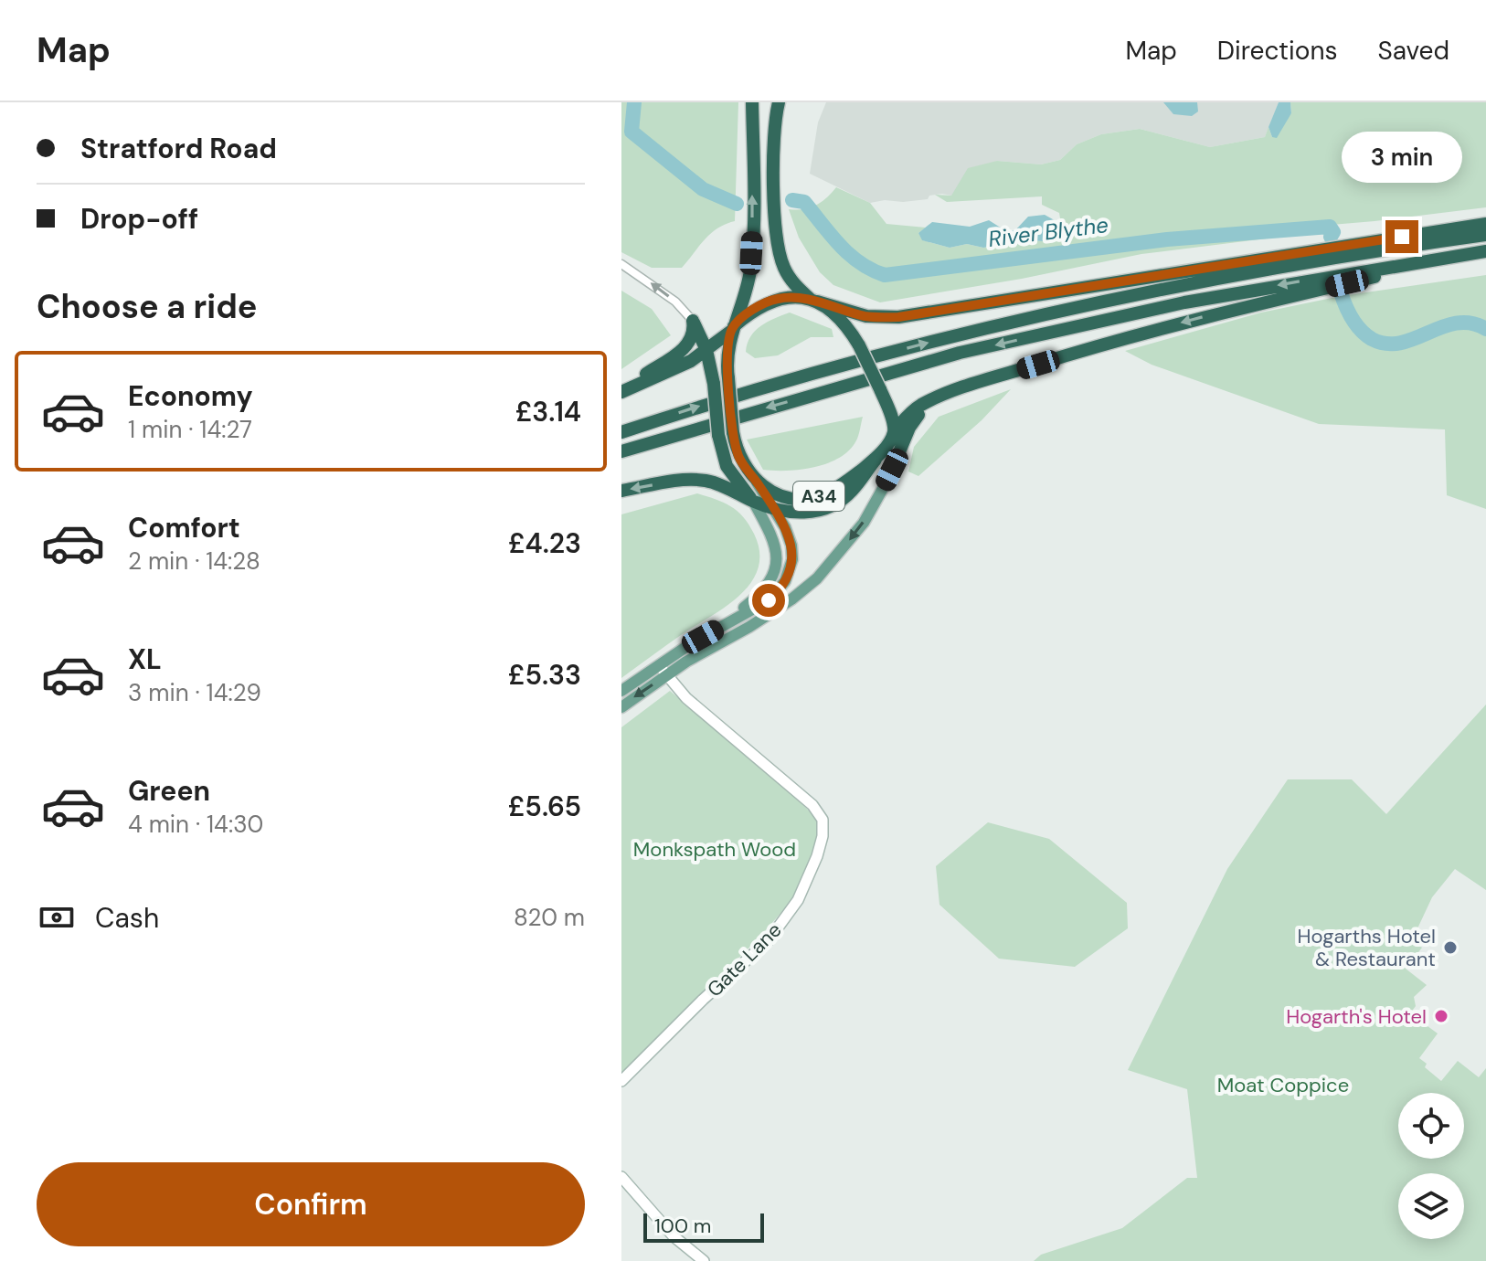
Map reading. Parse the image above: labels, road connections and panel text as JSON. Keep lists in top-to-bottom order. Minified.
{"streets":{"highway":["A34"],"street":["Gate Lane"]},"water":["River Blythe"],"parks":["Monkspath Wood","Moat Coppice"],"places":["Hogarths Hotel & Restaurant","Hogarth's Hotel"],"scale_bar":"100 m","page":{"header":"Map","nav":["Map","Directions","Saved"],"banner":["Stratford Road","Drop-off"],"bubble":"3 min","heading":"Choose a ride","list":[{"name":"Economy","note":"1 min · 14:27","value":"£3.14"},{"name":"Comfort","note":"2 min · 14:28","value":"£4.23"},{"name":"XL","note":"3 min · 14:29","value":"£5.33"},{"name":"Green","note":"4 min · 14:30","value":"£5.65"}],"pay":["Cash","820 m"],"buttons":"Confirm","scale":"100 m"}}
